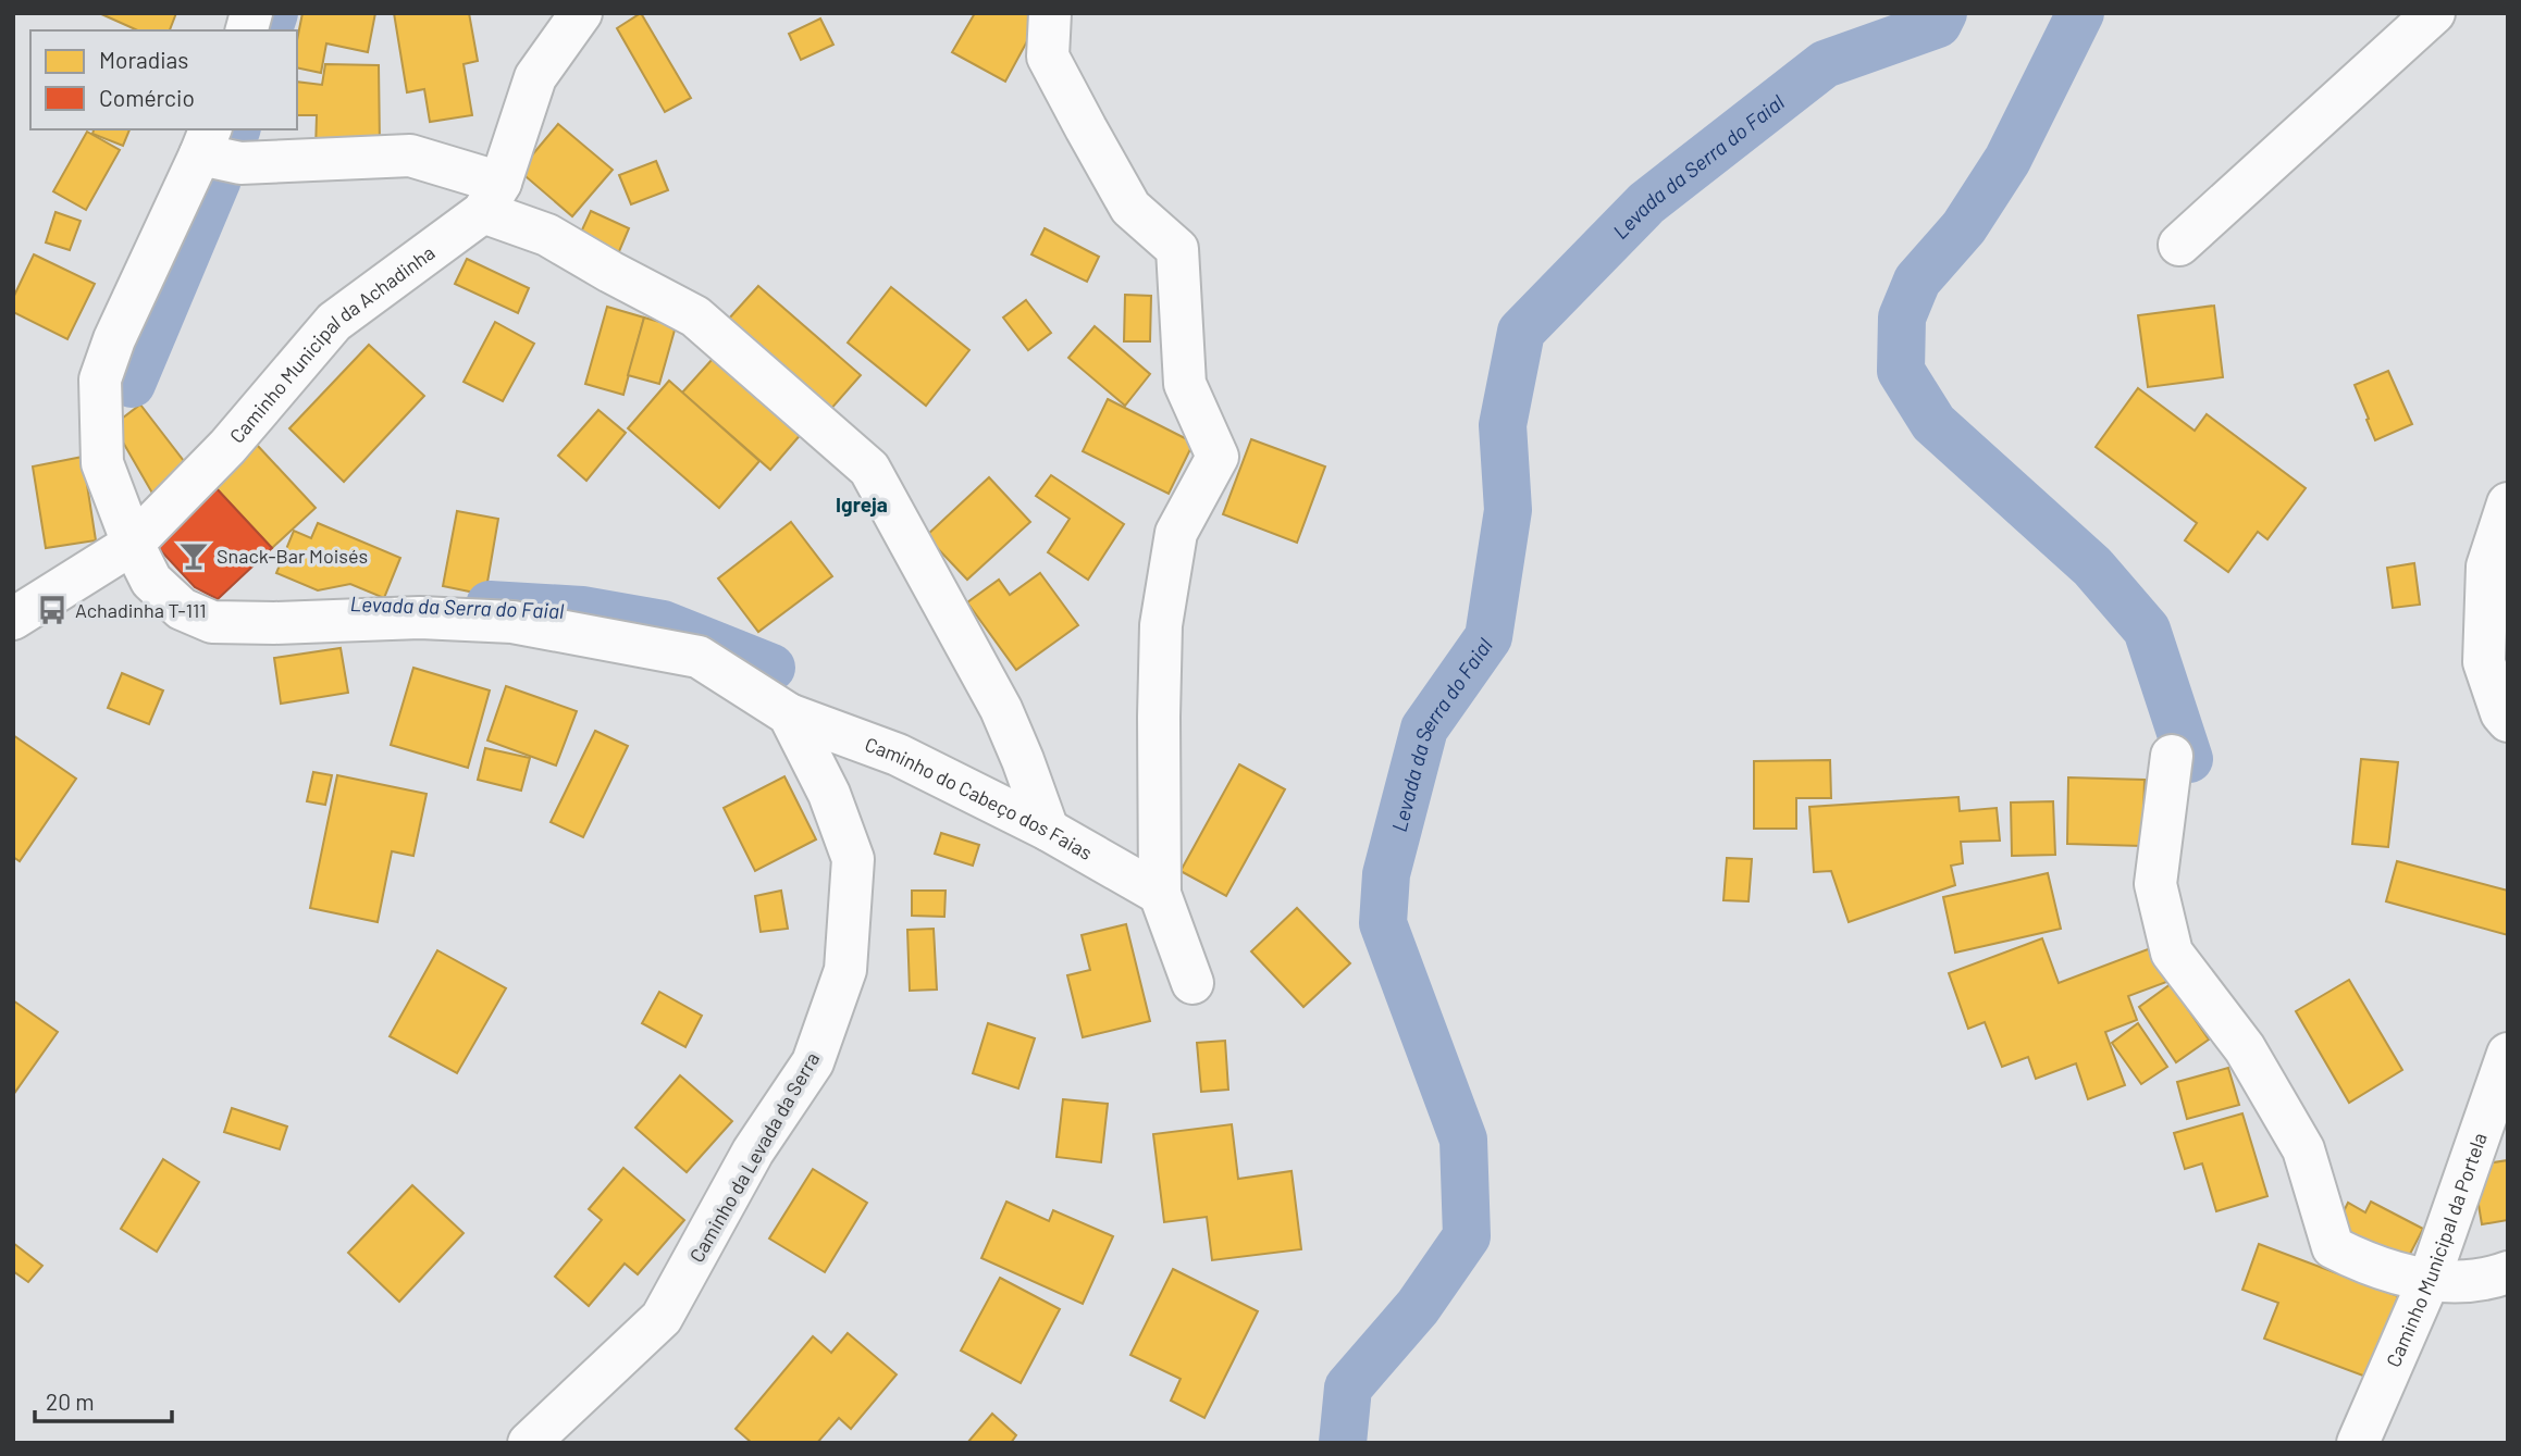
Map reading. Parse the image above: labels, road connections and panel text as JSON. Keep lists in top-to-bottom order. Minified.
{"streets":{"street":["Caminho Municipal da Achadinha","Caminho do Cabeço dos Faias","Caminho da Levada da Serra","Caminho Municipal da Portela"]},"crossings":[["Caminho do Cabeço dos Faias","Caminho da Levada da Serra"]],"districts":["Igreja"],"water":["Levada da Serra do Faial"],"places":{"bar":["Snack-Bar Moisés"],"bus stop":["Achadinha T-111"]},"legend":["Moradias","Comércio"],"scale_bar":"20 m"}
